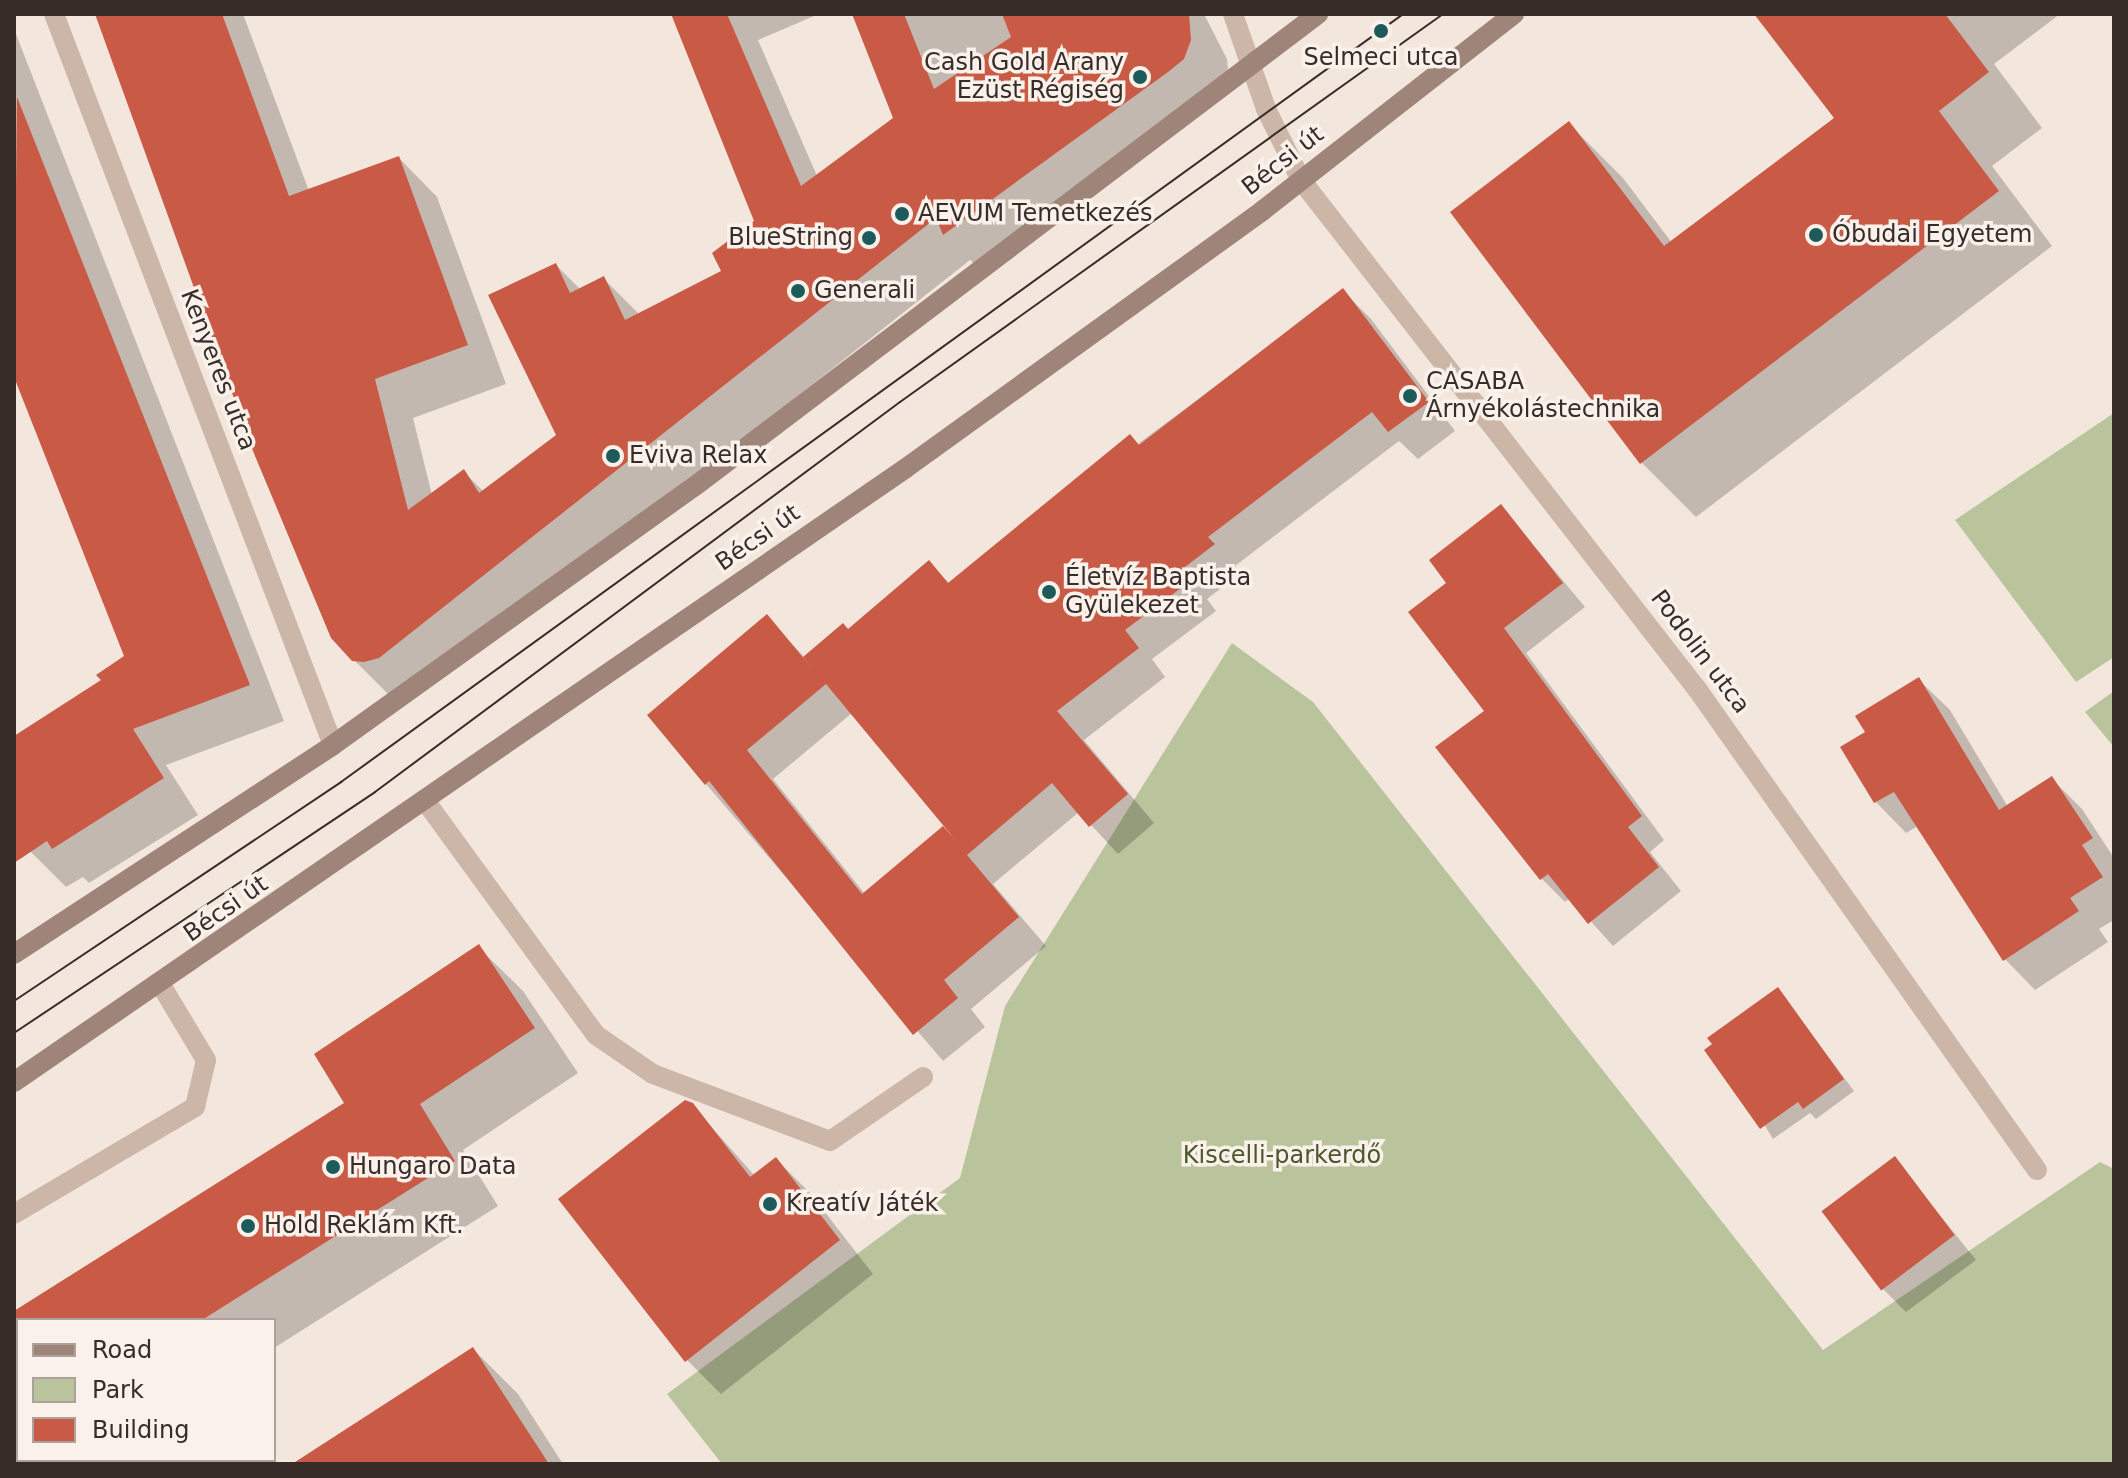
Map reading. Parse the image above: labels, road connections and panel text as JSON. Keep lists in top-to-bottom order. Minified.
{"streets":{"main road":["Bécsi út"],"street":["Kenyeres utca","Podolin utca"]},"crossings":[["Bécsi út","Podolin utca"]],"parks":["Kiscelli-parkerdő"],"places":["Selmeci utca","Cash Gold Arany Ezüst Régiség","AEVUM Temetkezés","Óbudai Egyetem","BlueString","Generali","CASABA Árnyékolástechnika","Eviva Relax","Életvíz Baptista Gyülekezet","Hungaro Data","Kreatív Játék","Hold Reklám Kft."],"legend":["Road","Park","Building"]}
